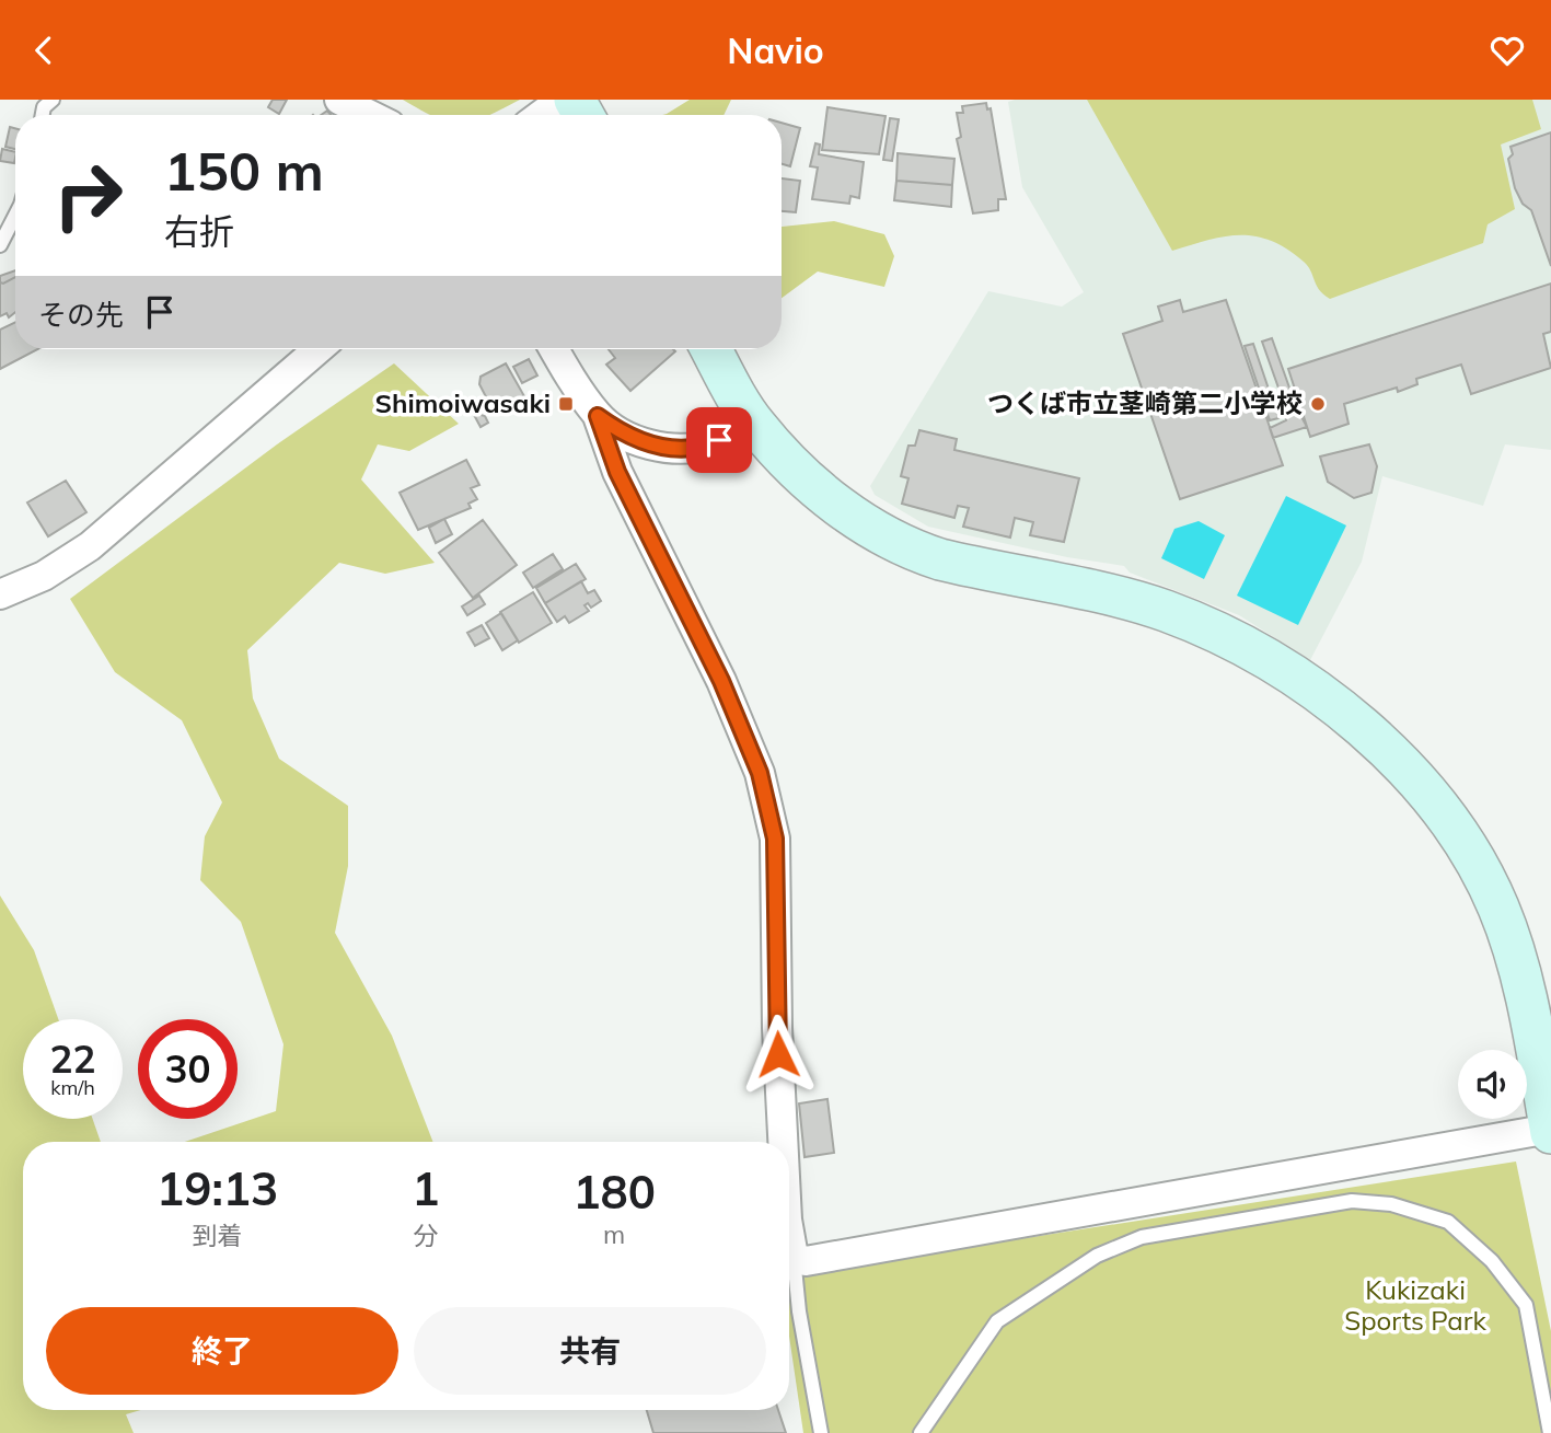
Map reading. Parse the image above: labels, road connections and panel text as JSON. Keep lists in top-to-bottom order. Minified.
{"parks":["Kukizaki Sports Park"],"places":{"transit":["Shimoiwasaki"],"other":["つくば市立茎崎第二小学校"]},"page":{"header":"Navio","turn":["150 m","右折"],"then":"その先","speed":"22 km/h","limit":"30","eta":["19:13","到着","1","分","180","m"],"buttons":["終了","共有"]}}
